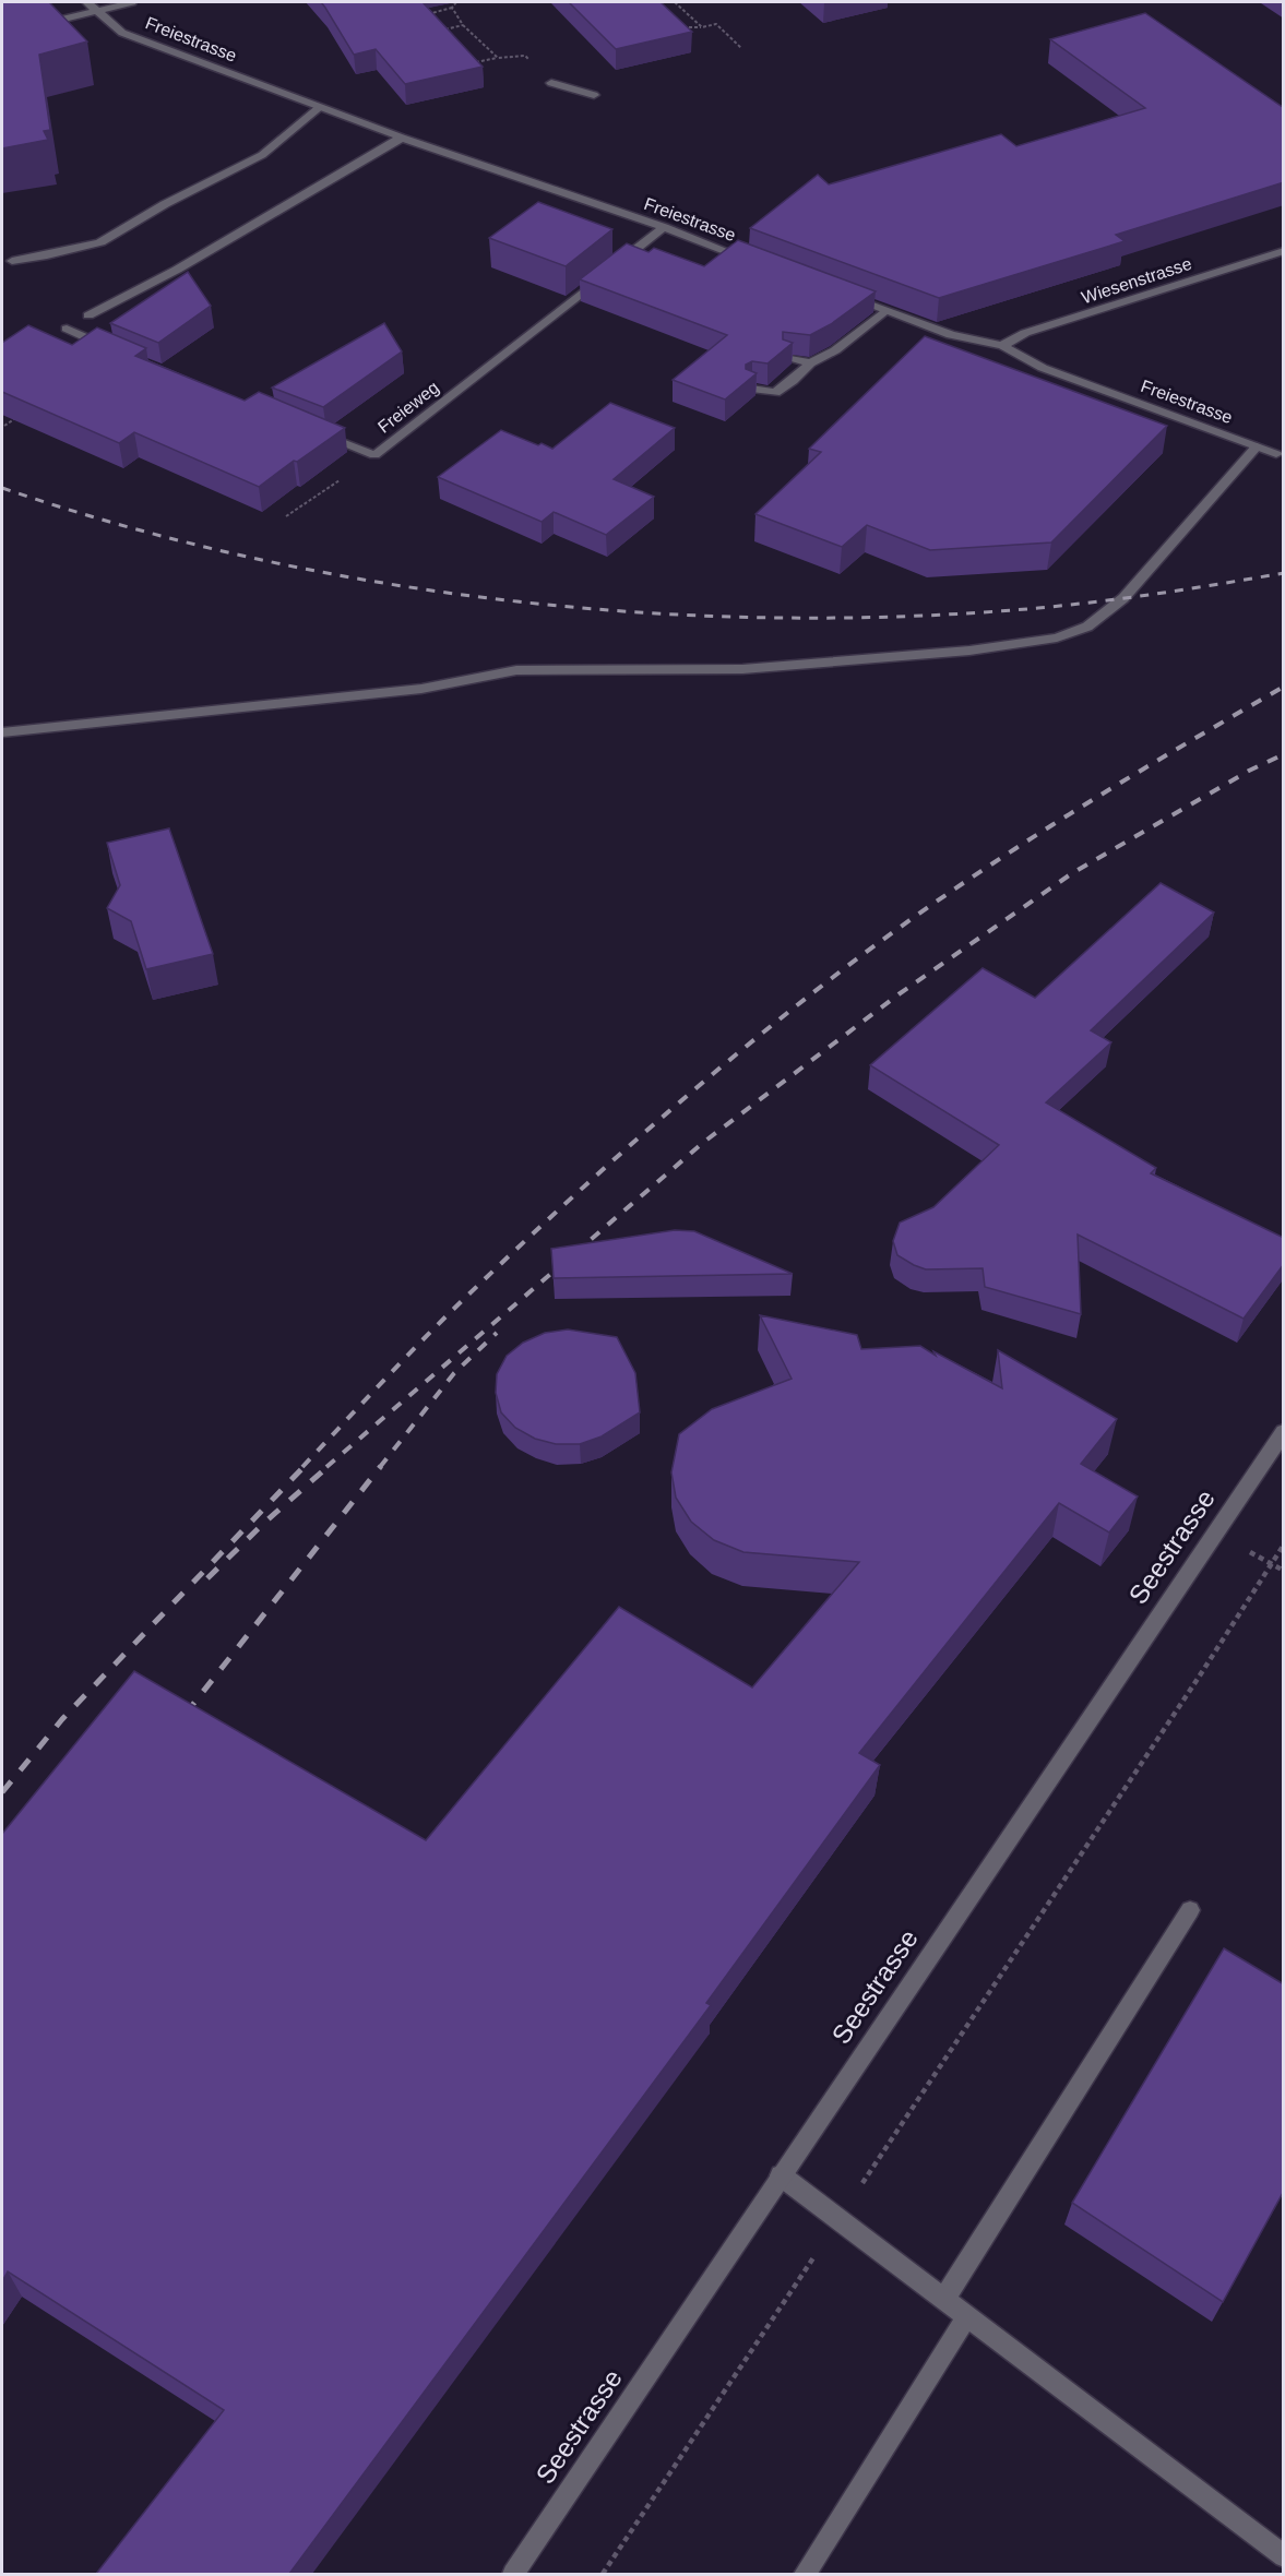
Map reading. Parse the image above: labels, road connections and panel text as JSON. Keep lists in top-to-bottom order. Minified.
{"streets":{"street":["Freiestrasse","Wiesenstrasse","Freieweg","Seestrasse"]},"crossings":[["Freiestrasse","Wiesenstrasse"],["Freiestrasse","Freieweg"]]}
